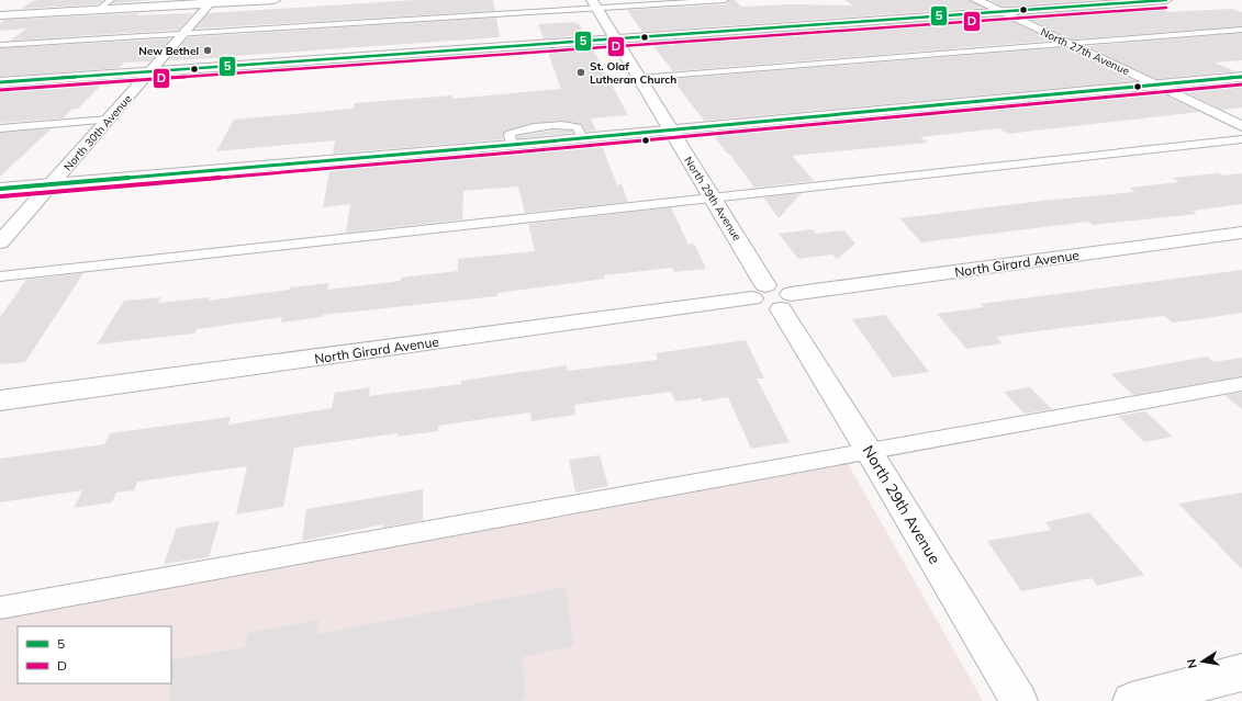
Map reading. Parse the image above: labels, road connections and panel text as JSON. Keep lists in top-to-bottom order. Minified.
{"streets":{"street":["North 27th Avenue","North 30th Avenue","North 29th Avenue","North Girard Avenue"]},"crossings":[["North 29th Avenue","North Girard Avenue"]],"places":["New Bethel","St. Olaf Lutheran Church"],"lines":["transit line 5","transit line D"],"legend":["5","D"],"north":"left"}
